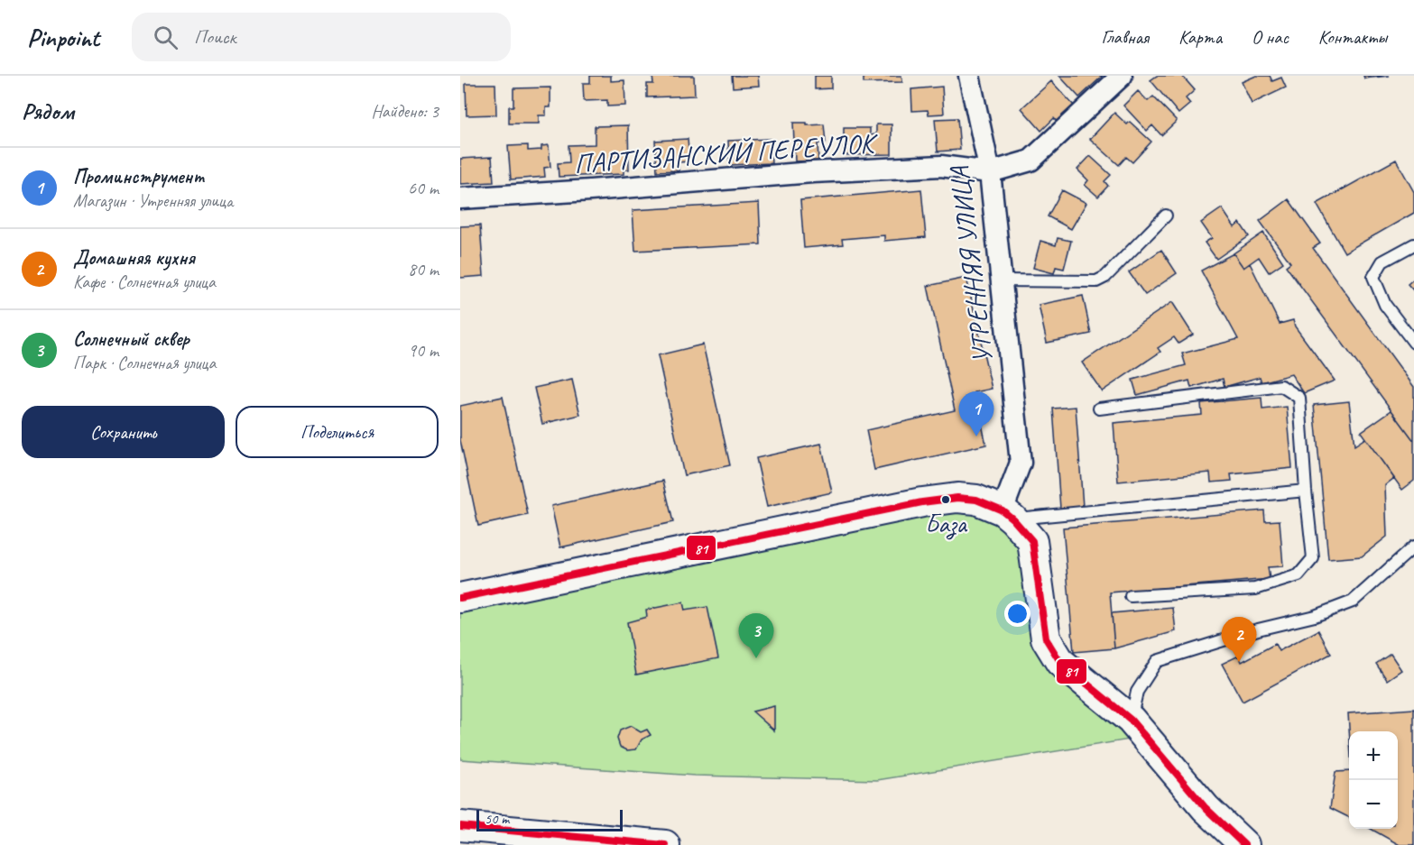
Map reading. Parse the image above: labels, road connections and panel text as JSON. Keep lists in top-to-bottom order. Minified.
{"streets":{"street":["ПАРТИЗАНСКИЙ ПЕРЕУЛОК","УТРЕННЯЯ УЛИЦА"]},"crossings":[["ПАРТИЗАНСКИЙ ПЕРЕУЛОК","УТРЕННЯЯ УЛИЦА"]],"places":["База"],"lines":["transit line 81"],"scale_bar":"50 m","page":{"header":"Pinpoint","search":"Поиск","nav":["Главная","Карта","О нас","Контакты"],"heading":["Рядом","Найдено: 3"],"list":[{"mark":"1","name":"Проминструмент","note":"Магазин · Утренняя улица","value":"60 m"},{"mark":"2","name":"Домашняя кухня","note":"Кафе · Солнечная улица","value":"80 m"},{"mark":"3","name":"Солнечный сквер","note":"Парк · Солнечная улица","value":"90 m"}],"buttons":["Сохранить","Поделиться"],"pins":["1","3","2"],"map_buttons":["+","−"],"scale":"50 m"}}
